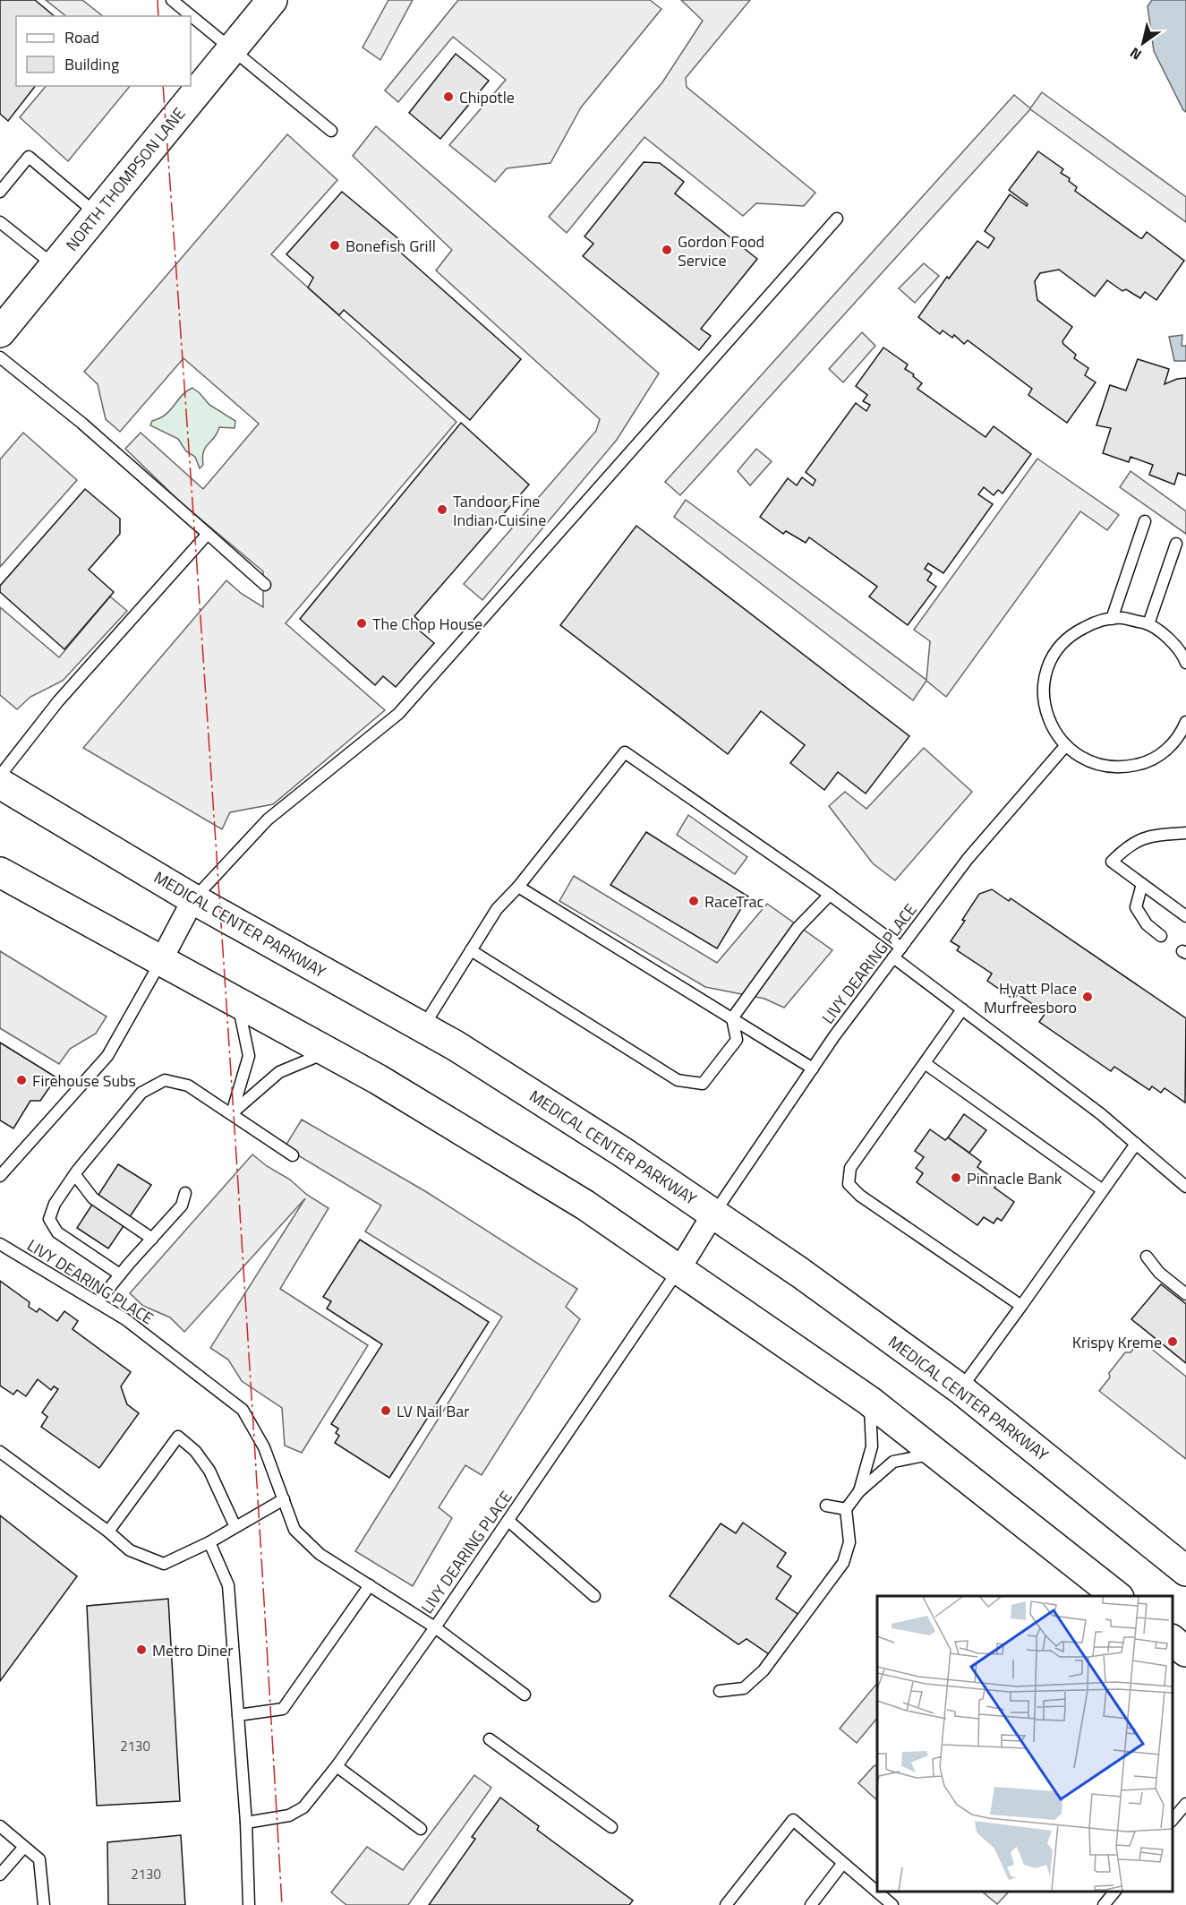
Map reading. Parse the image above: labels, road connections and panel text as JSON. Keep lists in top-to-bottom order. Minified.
{"streets":{"main road":["NORTH THOMPSON LANE","MEDICAL CENTER PARKWAY"],"lane":["LIVY DEARING PLACE"]},"crossings":[["MEDICAL CENTER PARKWAY","LIVY DEARING PLACE"]],"places":["Chipotle","Bonefish Grill","Gordon Food Service","Tandoor Fine Indian Cuisine","The Chop House","RaceTrac","Hyatt Place Murfreesboro","Firehouse Subs","Pinnacle Bank","Krispy Kreme","LV Nail Bar","Metro Diner"],"house_numbers":["2130","2130"],"legend":["Road","Building"],"north":"bottom left"}
